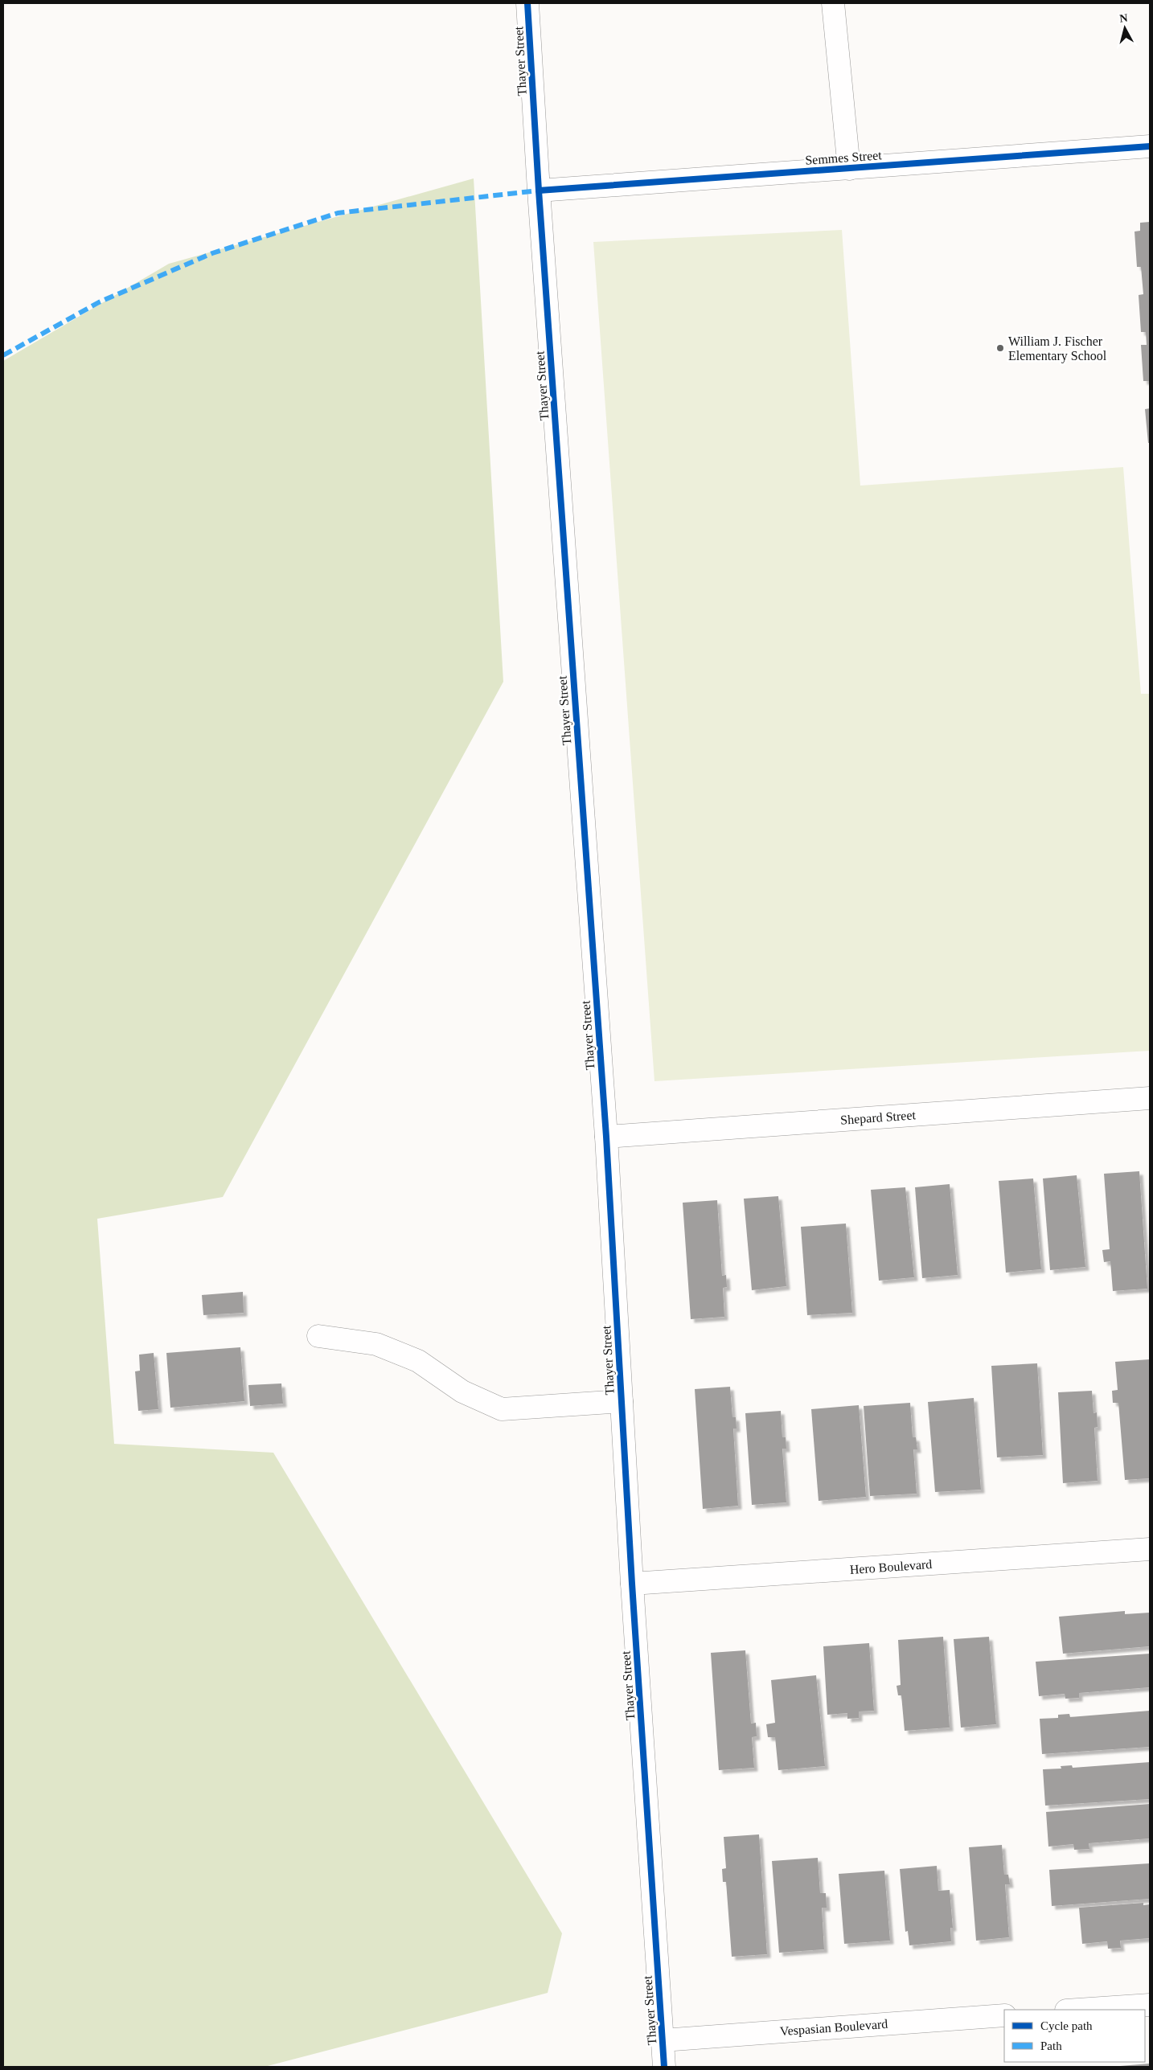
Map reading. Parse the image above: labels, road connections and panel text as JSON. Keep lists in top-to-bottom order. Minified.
{"streets":{"street":["Thayer Street","Semmes Street","Shepard Street","Hero Boulevard","Vespasian Boulevard"]},"crossings":[["Thayer Street","Semmes Street"],["Thayer Street","Shepard Street"],["Thayer Street","Hero Boulevard"],["Thayer Street","Vespasian Boulevard"]],"places":["William J. Fischer Elementary School"],"legend":["Cycle path","Path"],"north":"top"}
